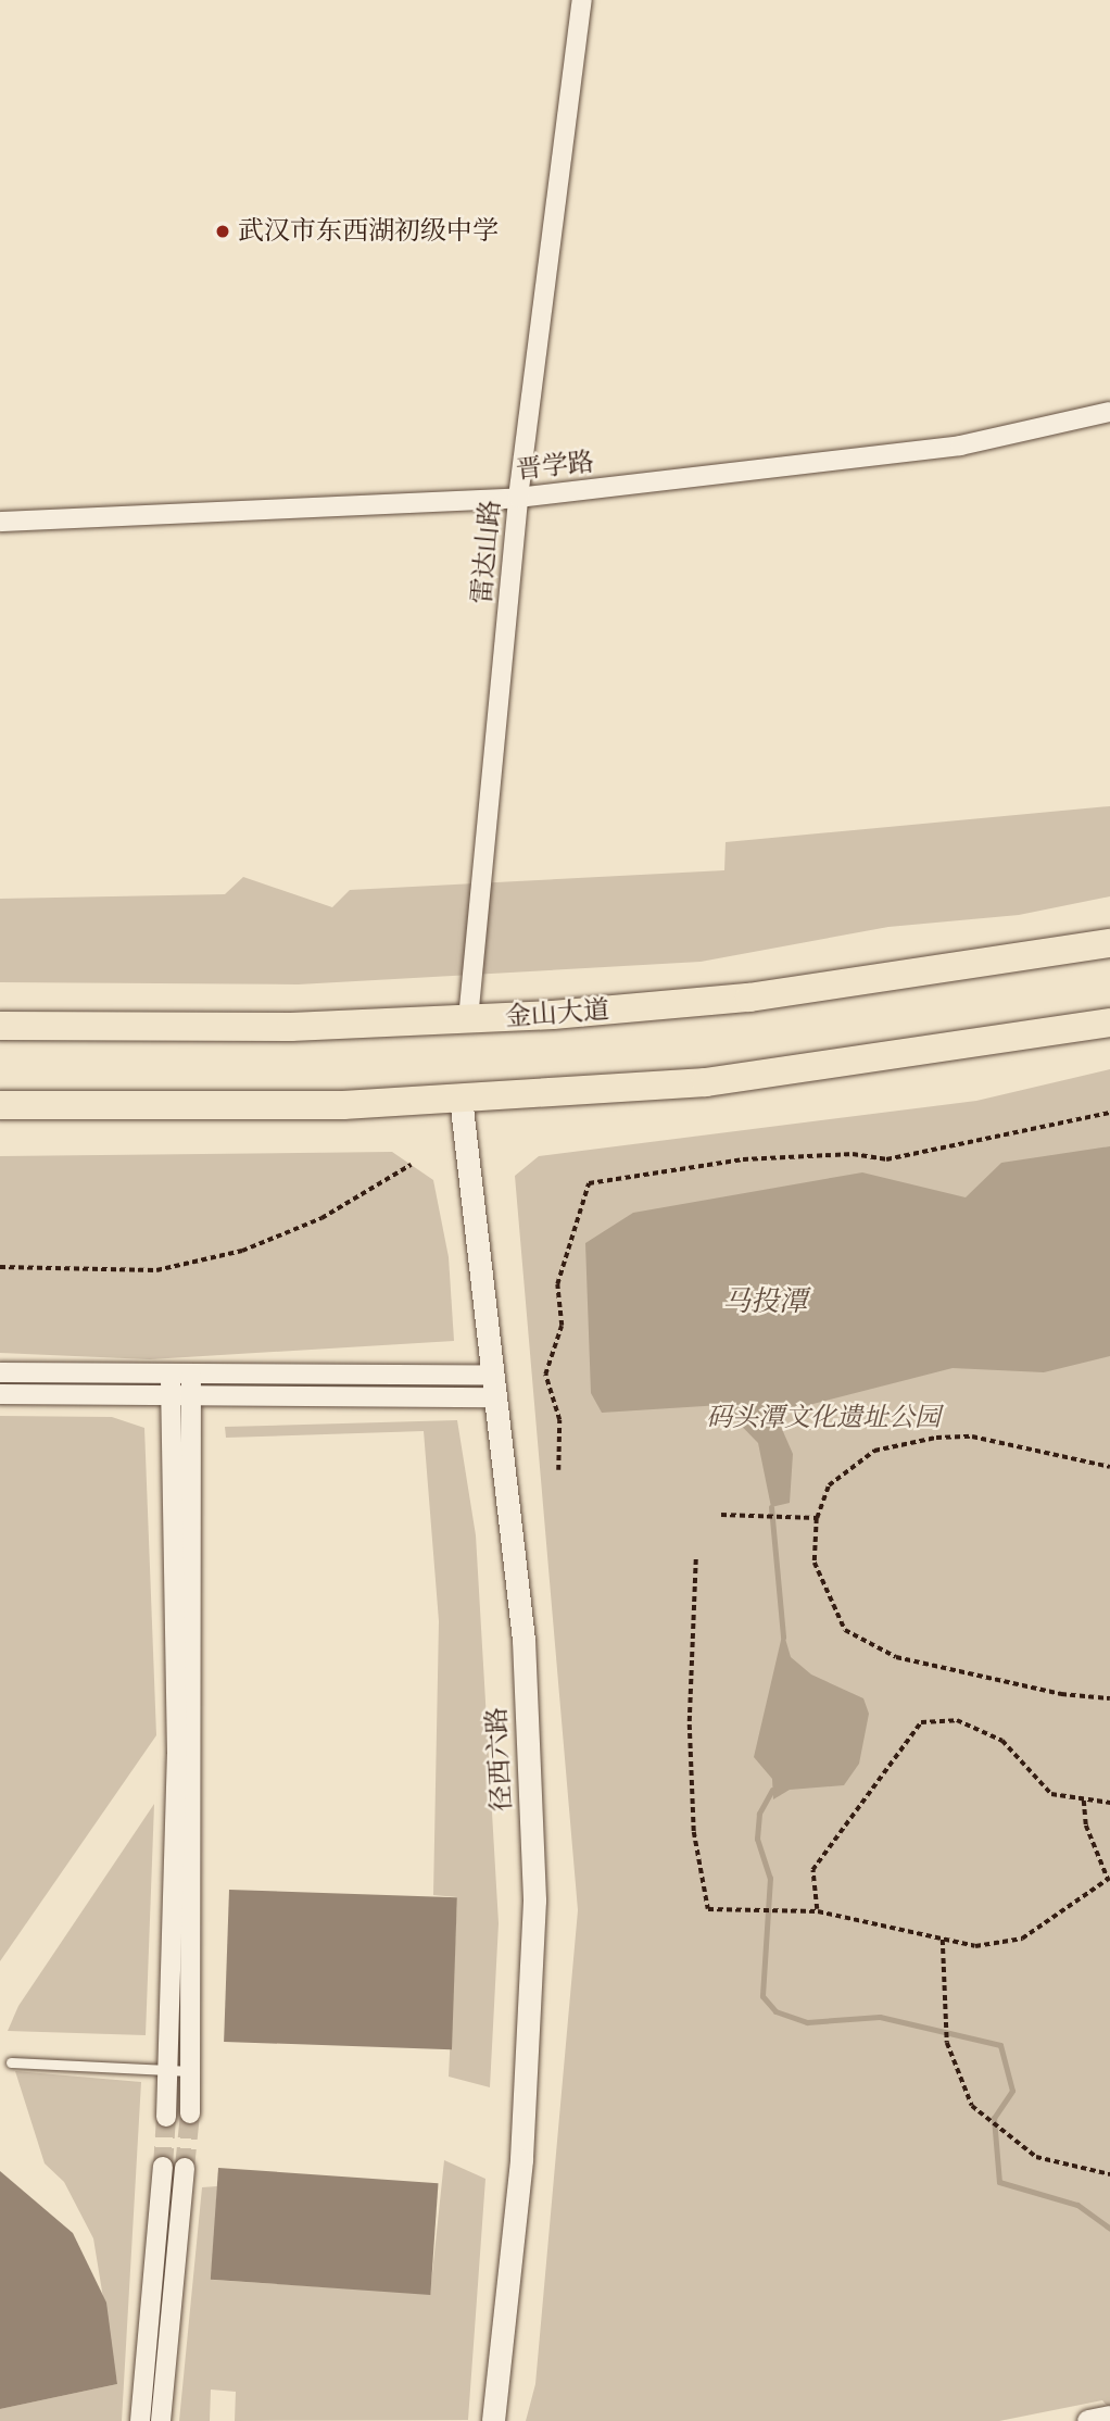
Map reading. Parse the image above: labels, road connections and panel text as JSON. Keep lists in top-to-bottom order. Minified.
{"streets":{"main road":["金山大道"],"street":["晋学路","雷达山路","径西六路"]},"crossings":[["晋学路","雷达山路"],["雷达山路","金山大道"]],"water":["马投潭"],"parks":["码头潭文化遗址公园"],"places":["武汉市东西湖初级中学"]}
